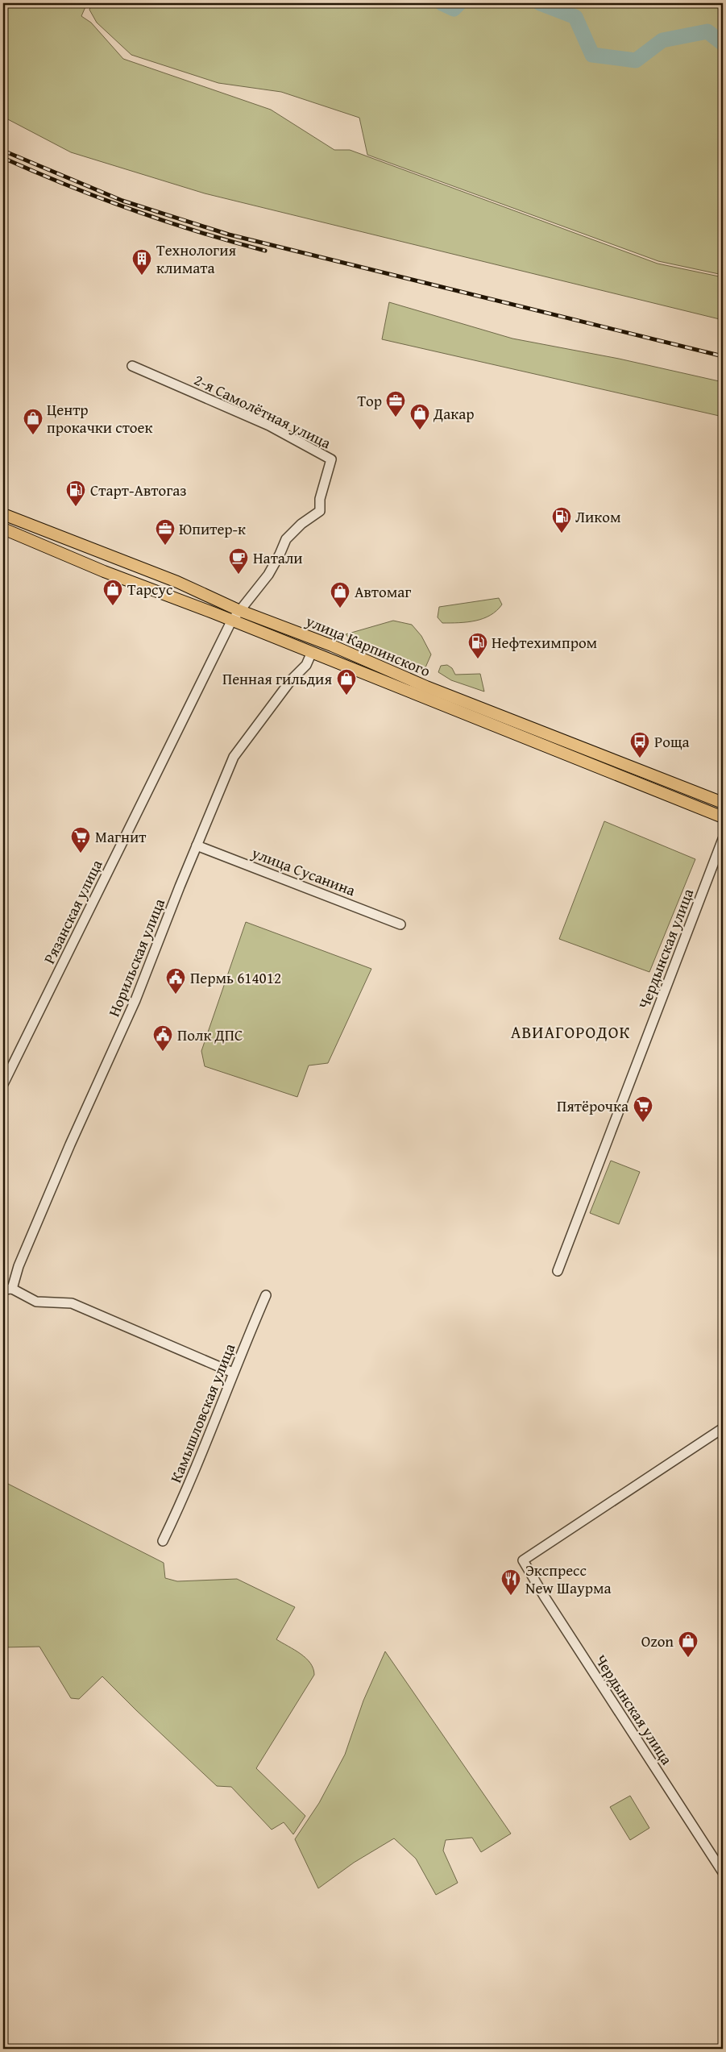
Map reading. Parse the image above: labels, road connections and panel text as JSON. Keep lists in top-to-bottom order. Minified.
{"streets":{"main road":["улица Карпинского"],"street":["2-я Самолётная улица","улица Сусанина","Рязанская улица","Чердынская улица","Норильская улица","Камышловская улица"]},"crossings":[["2-я Самолётная улица","Рязанская улица"],["улица Карпинского","Рязанская улица"],["улица Карпинского","Норильская улица"],["улица Сусанина","Норильская улица"]],"districts":["АВИАГОРОДОК"],"places":{"building":["Технология климата"],"office":["Тор","Юпитер-к"],"shop":["Дакар","Центр прокачки стоек","Тарсус","Автомаг","Пенная гильдия","Ozon"],"fuel station":["Старт-Автогаз","Ликом","Нефтехимпром"],"cafe":["Натали"],"bus stop":["Роща"],"supermarket":["Магнит","Пятёрочка"],"public building":["Пермь 614012","Полк ДПС"],"restaurant":["Экспресс New Шаурма"]}}
